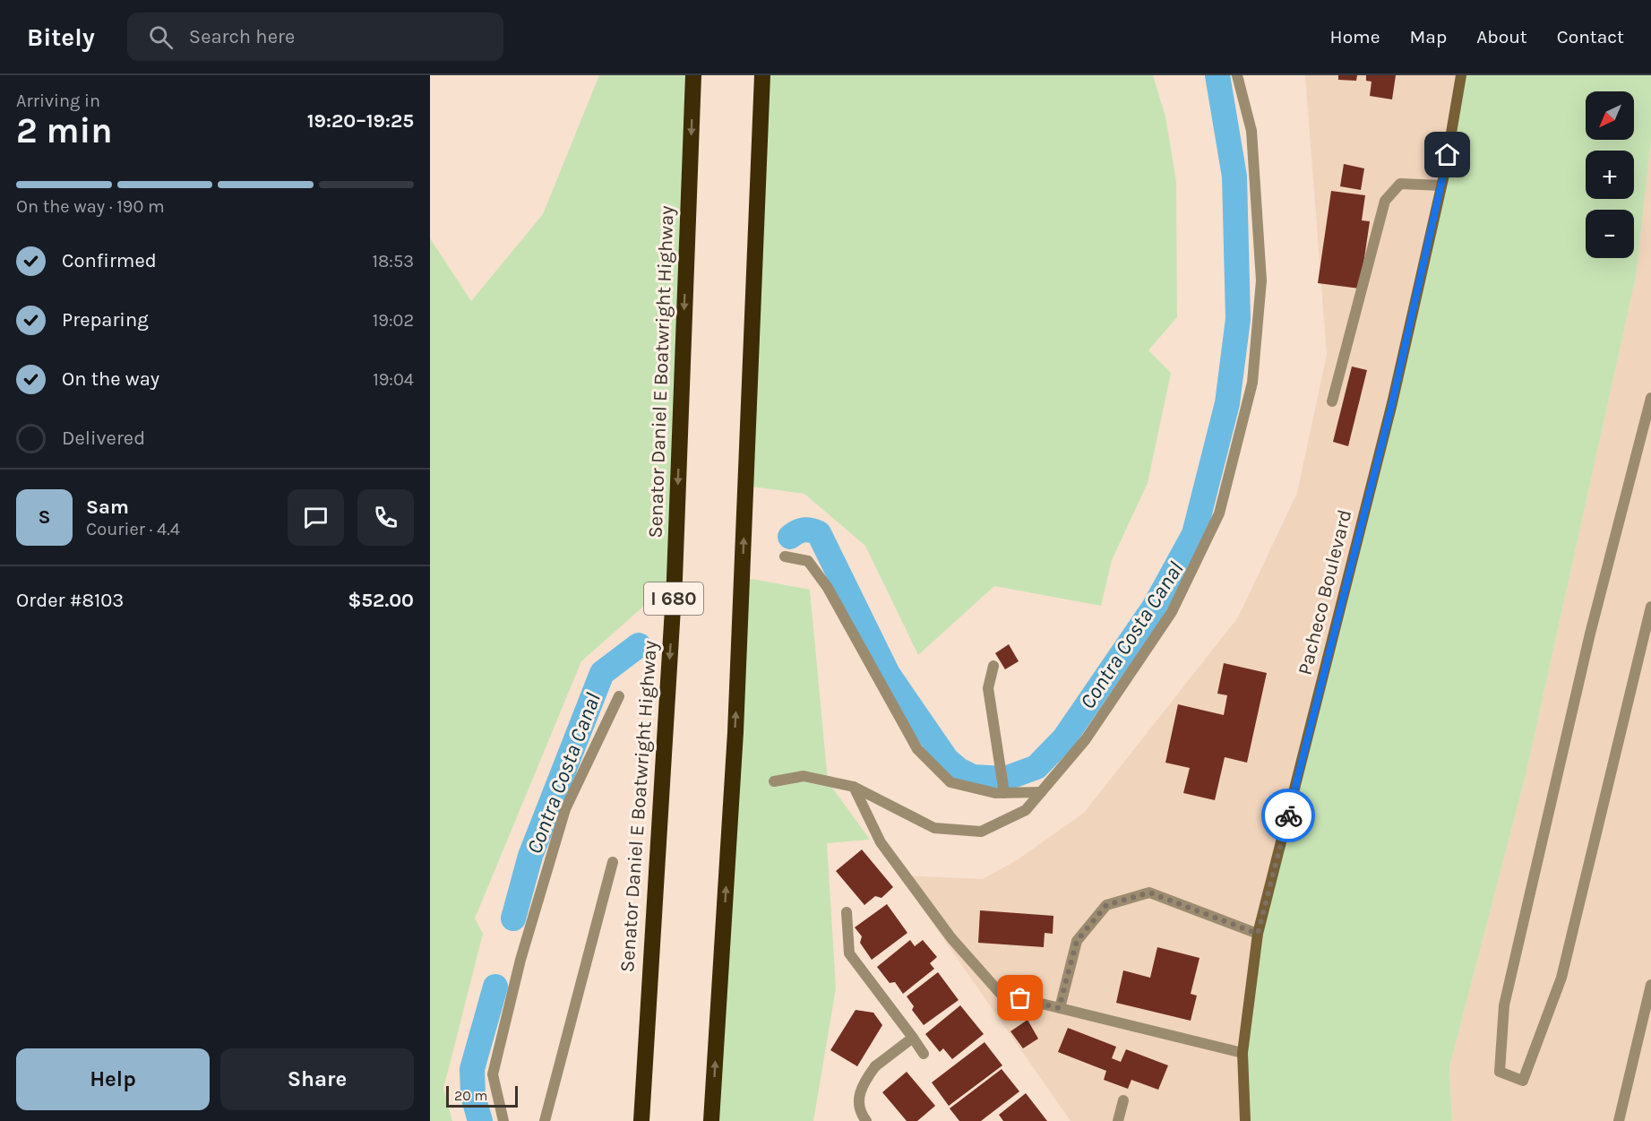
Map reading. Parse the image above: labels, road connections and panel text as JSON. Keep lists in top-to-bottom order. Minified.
{"streets":{"highway":["Senator Daniel E Boatwright Highway","I 680"],"main road":["Pacheco Boulevard"]},"water":["Contra Costa Canal"],"scale_bar":"20 m","north":"bottom left","page":{"header":"Bitely","search":"Search here","nav":["Home","Map","About","Contact"],"heading":["2 min","Arriving in","19:20–19:25"],"panel":["Sam","Courier · 4.4","Order #8103","$52.00"],"map_buttons":["+","−"],"bar":"On the way · 190 m","list":[["Confirmed","18:53"],["Preparing","19:02"],["On the way","19:04"],"Delivered"],"round":"S","buttons":["Help","Share"],"scale":"20 m"}}
